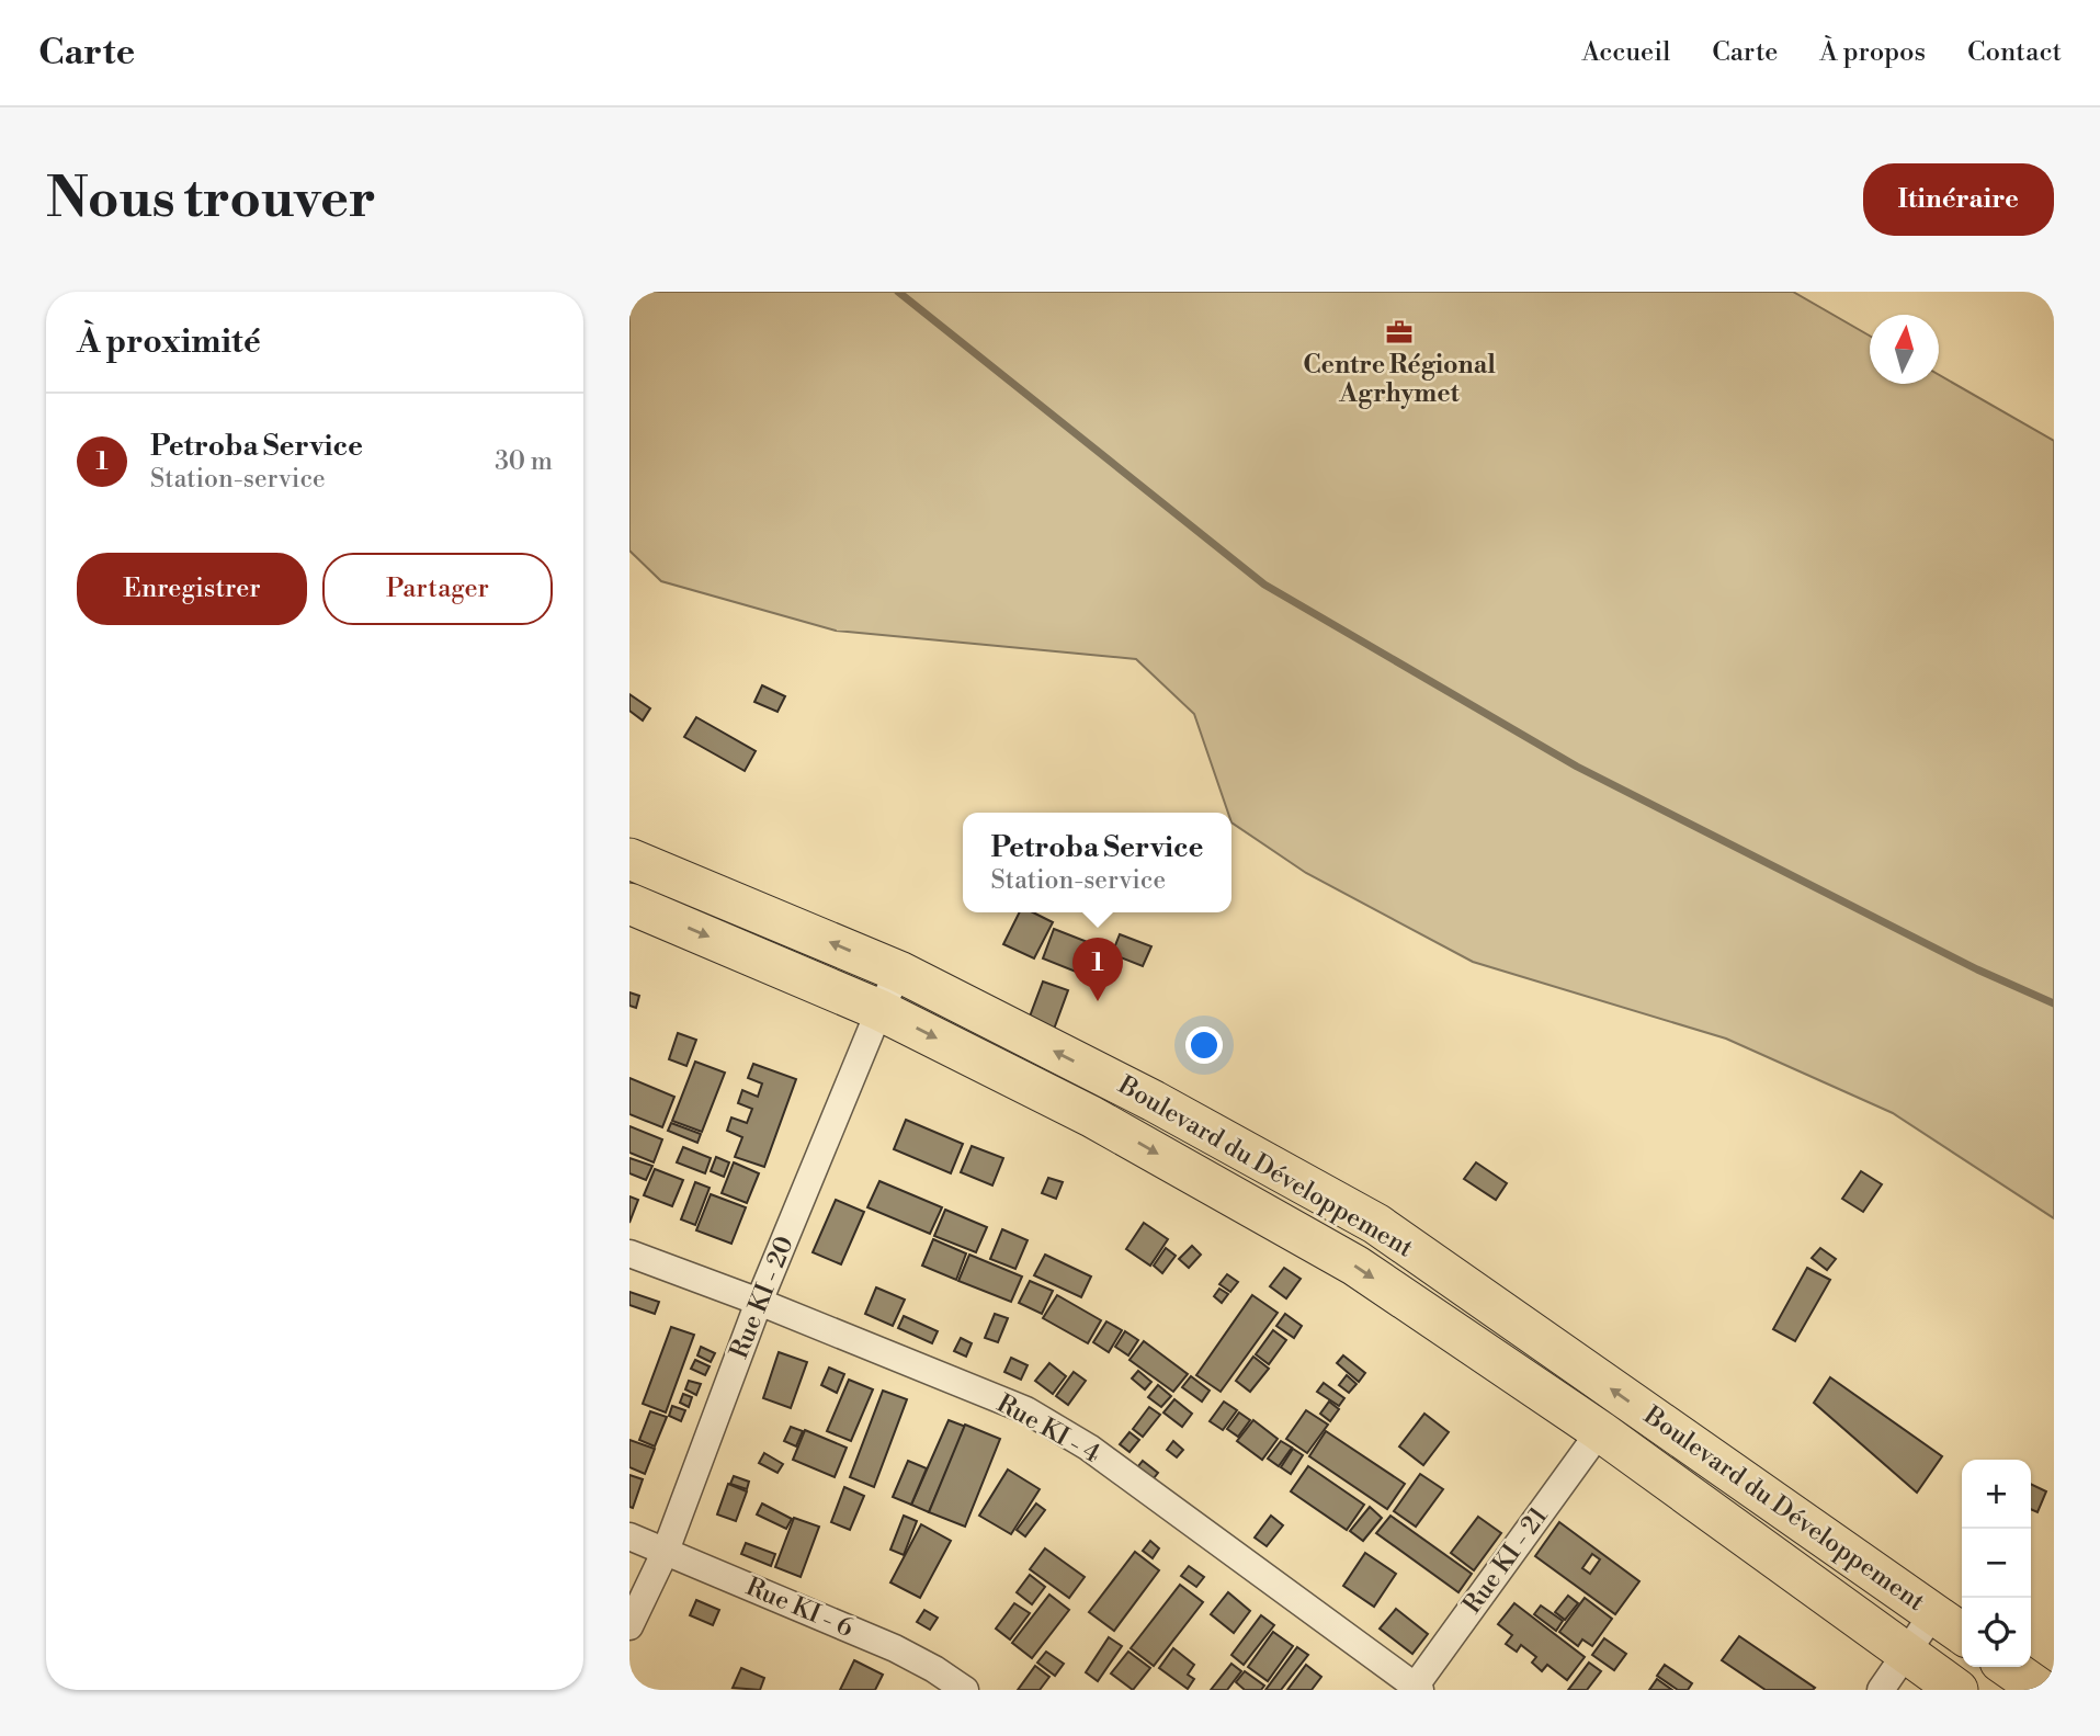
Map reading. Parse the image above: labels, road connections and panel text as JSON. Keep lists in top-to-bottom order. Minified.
{"streets":{"highway":["Boulevard du Développement"],"street":["Rue KI - 20","Rue KI - 4","Rue KI - 21","Rue KI - 6"]},"crossings":[["Boulevard du Développement","Rue KI - 20"],["Boulevard du Développement","Rue KI - 21"],["Rue KI - 20","Rue KI - 4"],["Rue KI - 20","Rue KI - 6"],["Rue KI - 4","Rue KI - 21"]],"places":{"office":["Centre Régional Agrhymet"]},"north":"top","page":{"header":"Carte","nav":["Accueil","Carte","À propos","Contact"],"buttons":["Itinéraire",["Enregistrer","Partager"]],"title":"Nous trouver","heading":"À proximité","list":[{"mark":"1","name":"Petroba Service","note":"Station-service","value":"30 m"}],"popup":["Petroba Service","Station-service"],"pins":"1","map_buttons":["+","−"]}}
